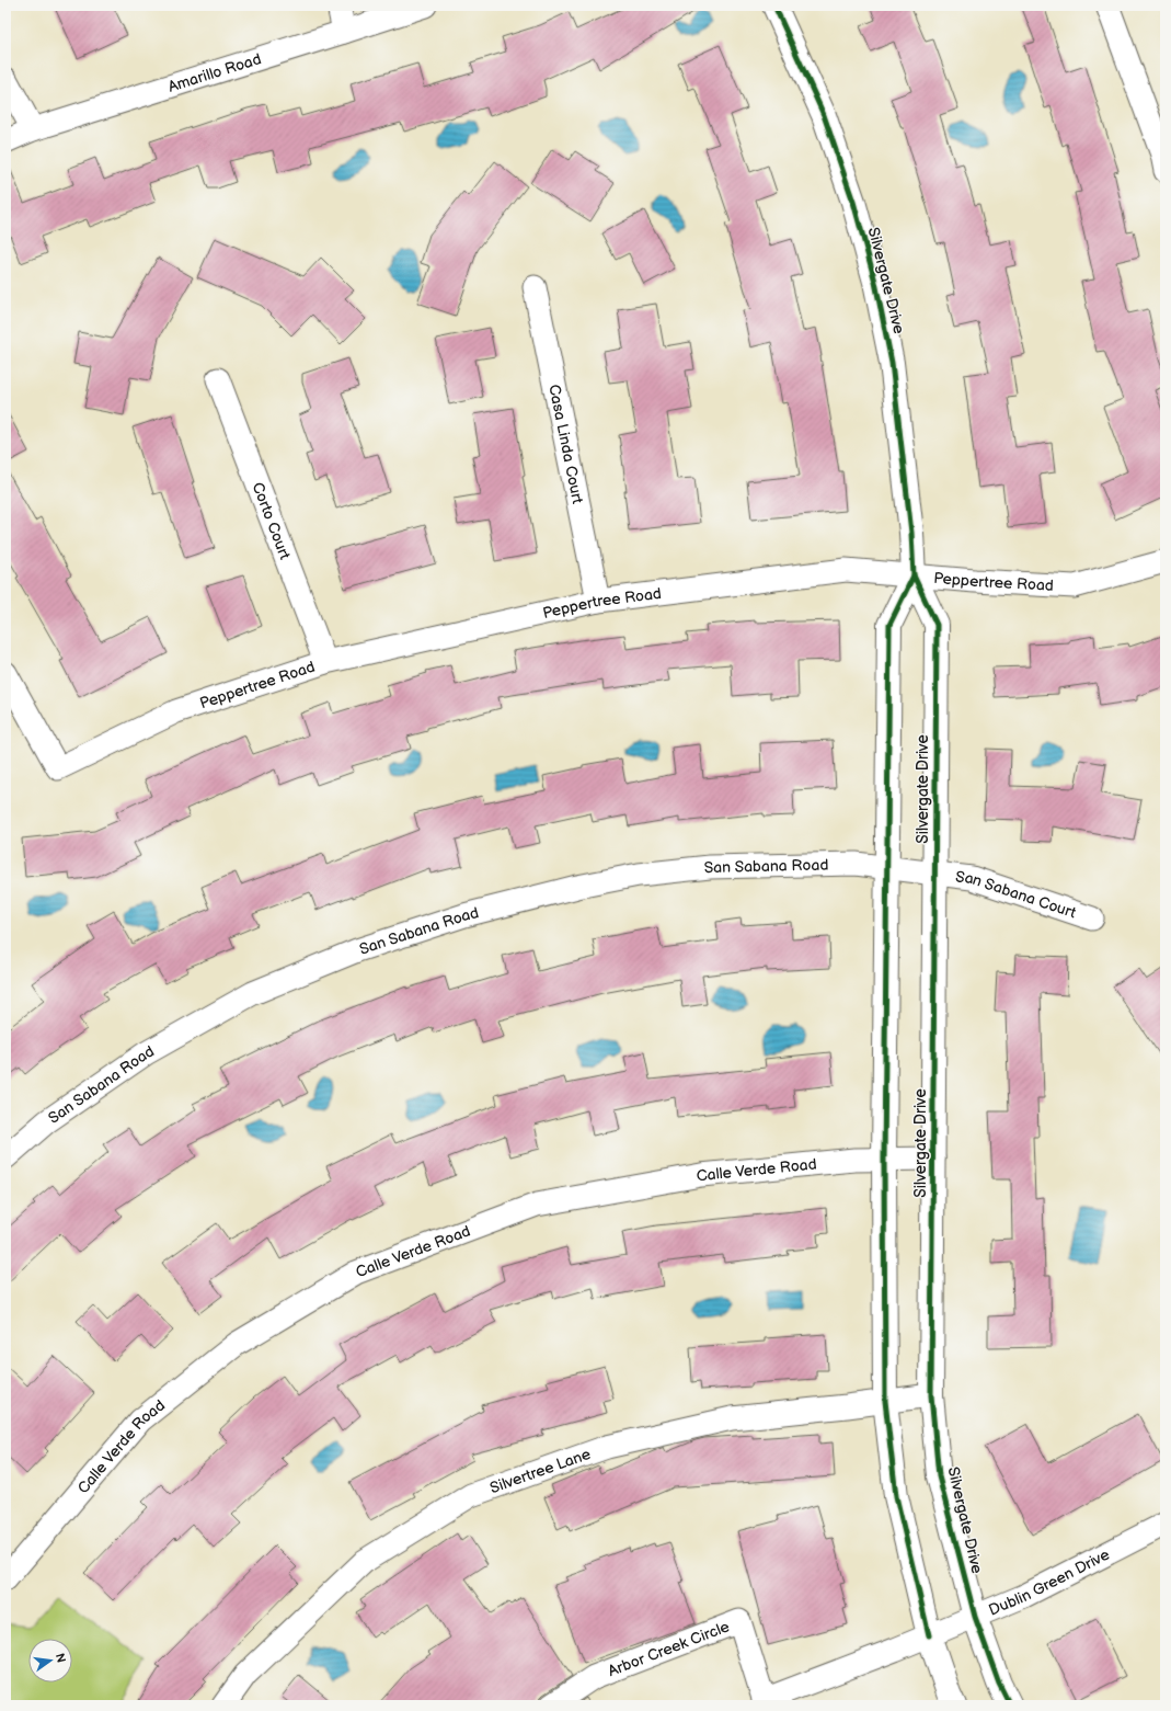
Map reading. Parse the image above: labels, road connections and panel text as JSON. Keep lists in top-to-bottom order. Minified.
{"streets":{"street":["Amarillo Road","Silvergate Drive","Casa Linda Court","Corto Court","Peppertree Road","San Sabana Road","San Sabana Court","Calle Verde Road","Silvertree Lane","Dublin Green Drive","Arbor Creek Circle"]},"crossings":[["Silvergate Drive","Peppertree Road"],["Silvergate Drive","San Sabana Road"],["Silvergate Drive","San Sabana Court"],["Silvergate Drive","Calle Verde Road"],["Silvergate Drive","Silvertree Lane"],["Silvergate Drive","Dublin Green Drive"],["Silvergate Drive","Arbor Creek Circle"],["Casa Linda Court","Peppertree Road"],["Corto Court","Peppertree Road"],["San Sabana Road","San Sabana Court"],["Dublin Green Drive","Arbor Creek Circle"]],"north":"right"}
